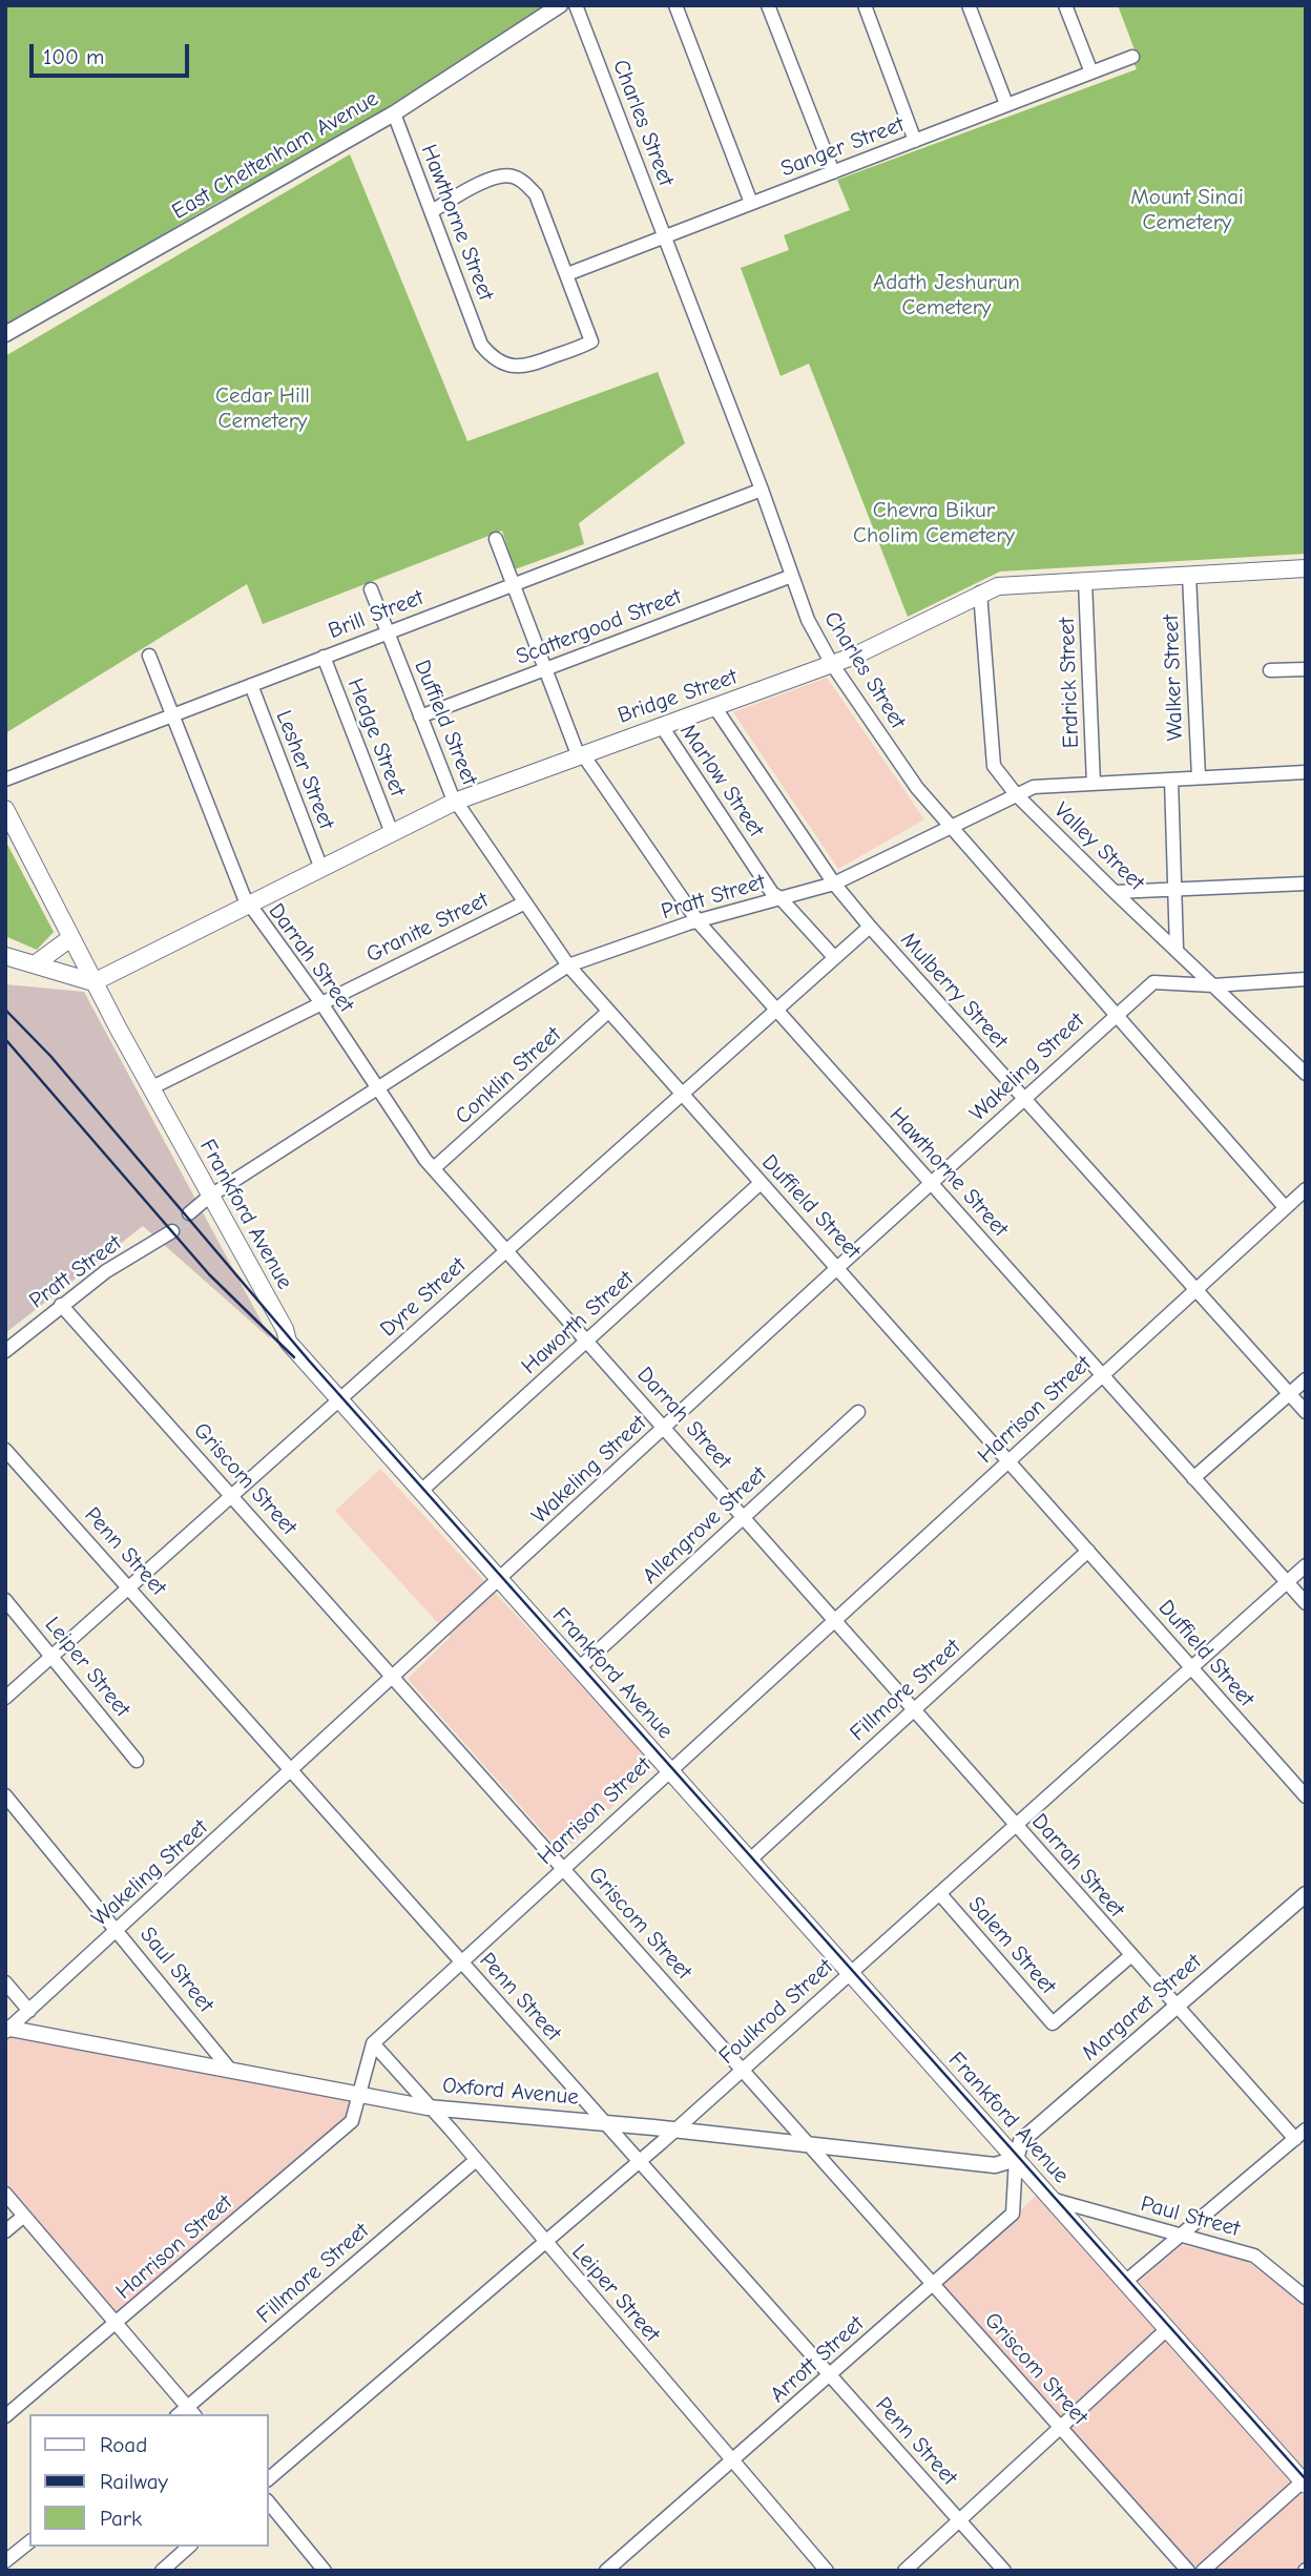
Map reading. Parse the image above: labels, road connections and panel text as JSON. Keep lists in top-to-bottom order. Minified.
{"streets":{"main road":["Bridge Street","Frankford Avenue"],"street":["Charles Street","Sanger Street","East Cheltenham Avenue","Hawthorne Street","Brill Street","Scattergood Street","Walker Street","Erdrick Street","Duffield Street","Hedge Street","Lesher Street","Marlow Street","Valley Street","Pratt Street","Granite Street","Darrah Street","Mulberry Street","Wakeling Street","Conklin Street","Dyre Street","Haworth Street","Harrison Street","Griscom Street","Allengrove Street","Penn Street","Leiper Street","Fillmore Street","Salem Street","Saul Street","Margaret Street","Foulkrod Street","Oxford Avenue","Paul Street","Arrott Street"]},"crossings":[["Charles Street","Sanger Street"],["Charles Street","Brill Street"],["Charles Street","Scattergood Street"],["Charles Street","Bridge Street"],["Charles Street","Pratt Street"],["Charles Street","Wakeling Street"],["Charles Street","Harrison Street"],["Sanger Street","Hawthorne Street"],["East Cheltenham Avenue","Hawthorne Street"],["Hawthorne Street","Brill Street"],["Hawthorne Street","Scattergood Street"],["Hawthorne Street","Bridge Street"],["Hawthorne Street","Pratt Street"],["Hawthorne Street","Wakeling Street"],["Hawthorne Street","Dyre Street"],["Hawthorne Street","Harrison Street"],["Hawthorne Street","Foulkrod Street"],["Brill Street","Duffield Street"],["Brill Street","Hedge Street"],["Brill Street","Lesher Street"],["Brill Street","Darrah Street"],["Scattergood Street","Duffield Street"],["Walker Street","Bridge Street"],["Walker Street","Pratt Street"],["Erdrick Street","Bridge Street"],["Erdrick Street","Pratt Street"],["Bridge Street","Duffield Street"],["Bridge Street","Hedge Street"],["Bridge Street","Lesher Street"],["Bridge Street","Marlow Street"],["Bridge Street","Valley Street"],["Bridge Street","Darrah Street"],["Bridge Street","Mulberry Street"],["Bridge Street","Frankford Avenue"],["Duffield Street","Pratt Street"],["Duffield Street","Granite Street"],["Duffield Street","Wakeling Street"],["Duffield Street","Conklin Street"],["Duffield Street","Dyre Street"],["Duffield Street","Haworth Street"],["Duffield Street","Harrison Street"],["Duffield Street","Fillmore Street"],["Duffield Street","Foulkrod Street"],["Marlow Street","Pratt Street"],["Marlow Street","Dyre Street"],["Valley Street","Pratt Street"],["Valley Street","Wakeling Street"],["Pratt Street","Darrah Street"],["Pratt Street","Mulberry Street"],["Pratt Street","Frankford Avenue"],["Pratt Street","Griscom Street"],["Granite Street","Darrah Street"],["Granite Street","Frankford Avenue"],["Darrah Street","Wakeling Street"],["Darrah Street","Conklin Street"],["Darrah Street","Dyre Street"],["Darrah Street","Haworth Street"],["Darrah Street","Harrison Street"],["Darrah Street","Allengrove Street"],["Darrah Street","Fillmore Street"],["Darrah Street","Salem Street"],["Darrah Street","Margaret Street"],["Darrah Street","Foulkrod Street"],["Mulberry Street","Wakeling Street"],["Mulberry Street","Dyre Street"],["Mulberry Street","Harrison Street"],["Wakeling Street","Frankford Avenue"],["Wakeling Street","Griscom Street"],["Wakeling Street","Penn Street"],["Wakeling Street","Saul Street"],["Wakeling Street","Oxford Avenue"],["Frankford Avenue","Dyre Street"],["Frankford Avenue","Haworth Street"],["Frankford Avenue","Harrison Street"],["Frankford Avenue","Allengrove Street"],["Frankford Avenue","Fillmore Street"],["Frankford Avenue","Margaret Street"],["Frankford Avenue","Foulkrod Street"],["Frankford Avenue","Oxford Avenue"],["Frankford Avenue","Paul Street"],["Frankford Avenue","Arrott Street"],["Dyre Street","Griscom Street"],["Dyre Street","Penn Street"],["Dyre Street","Leiper Street"],["Harrison Street","Griscom Street"],["Harrison Street","Penn Street"],["Harrison Street","Leiper Street"],["Harrison Street","Oxford Avenue"],["Griscom Street","Foulkrod Street"],["Griscom Street","Oxford Avenue"],["Griscom Street","Arrott Street"],["Penn Street","Foulkrod Street"],["Penn Street","Oxford Avenue"],["Penn Street","Arrott Street"],["Leiper Street","Fillmore Street"],["Leiper Street","Foulkrod Street"],["Leiper Street","Oxford Avenue"],["Leiper Street","Arrott Street"],["Salem Street","Foulkrod Street"],["Saul Street","Oxford Avenue"],["Margaret Street","Oxford Avenue"],["Margaret Street","Arrott Street"],["Foulkrod Street","Oxford Avenue"],["Oxford Avenue","Arrott Street"]],"parks":["Mount Sinai Cemetery","Adath Jeshurun Cemetery","Cedar Hill Cemetery","Chevra Bikur Cholim Cemetery"],"legend":["Road","Railway","Park"],"scale_bar":"100 m"}
